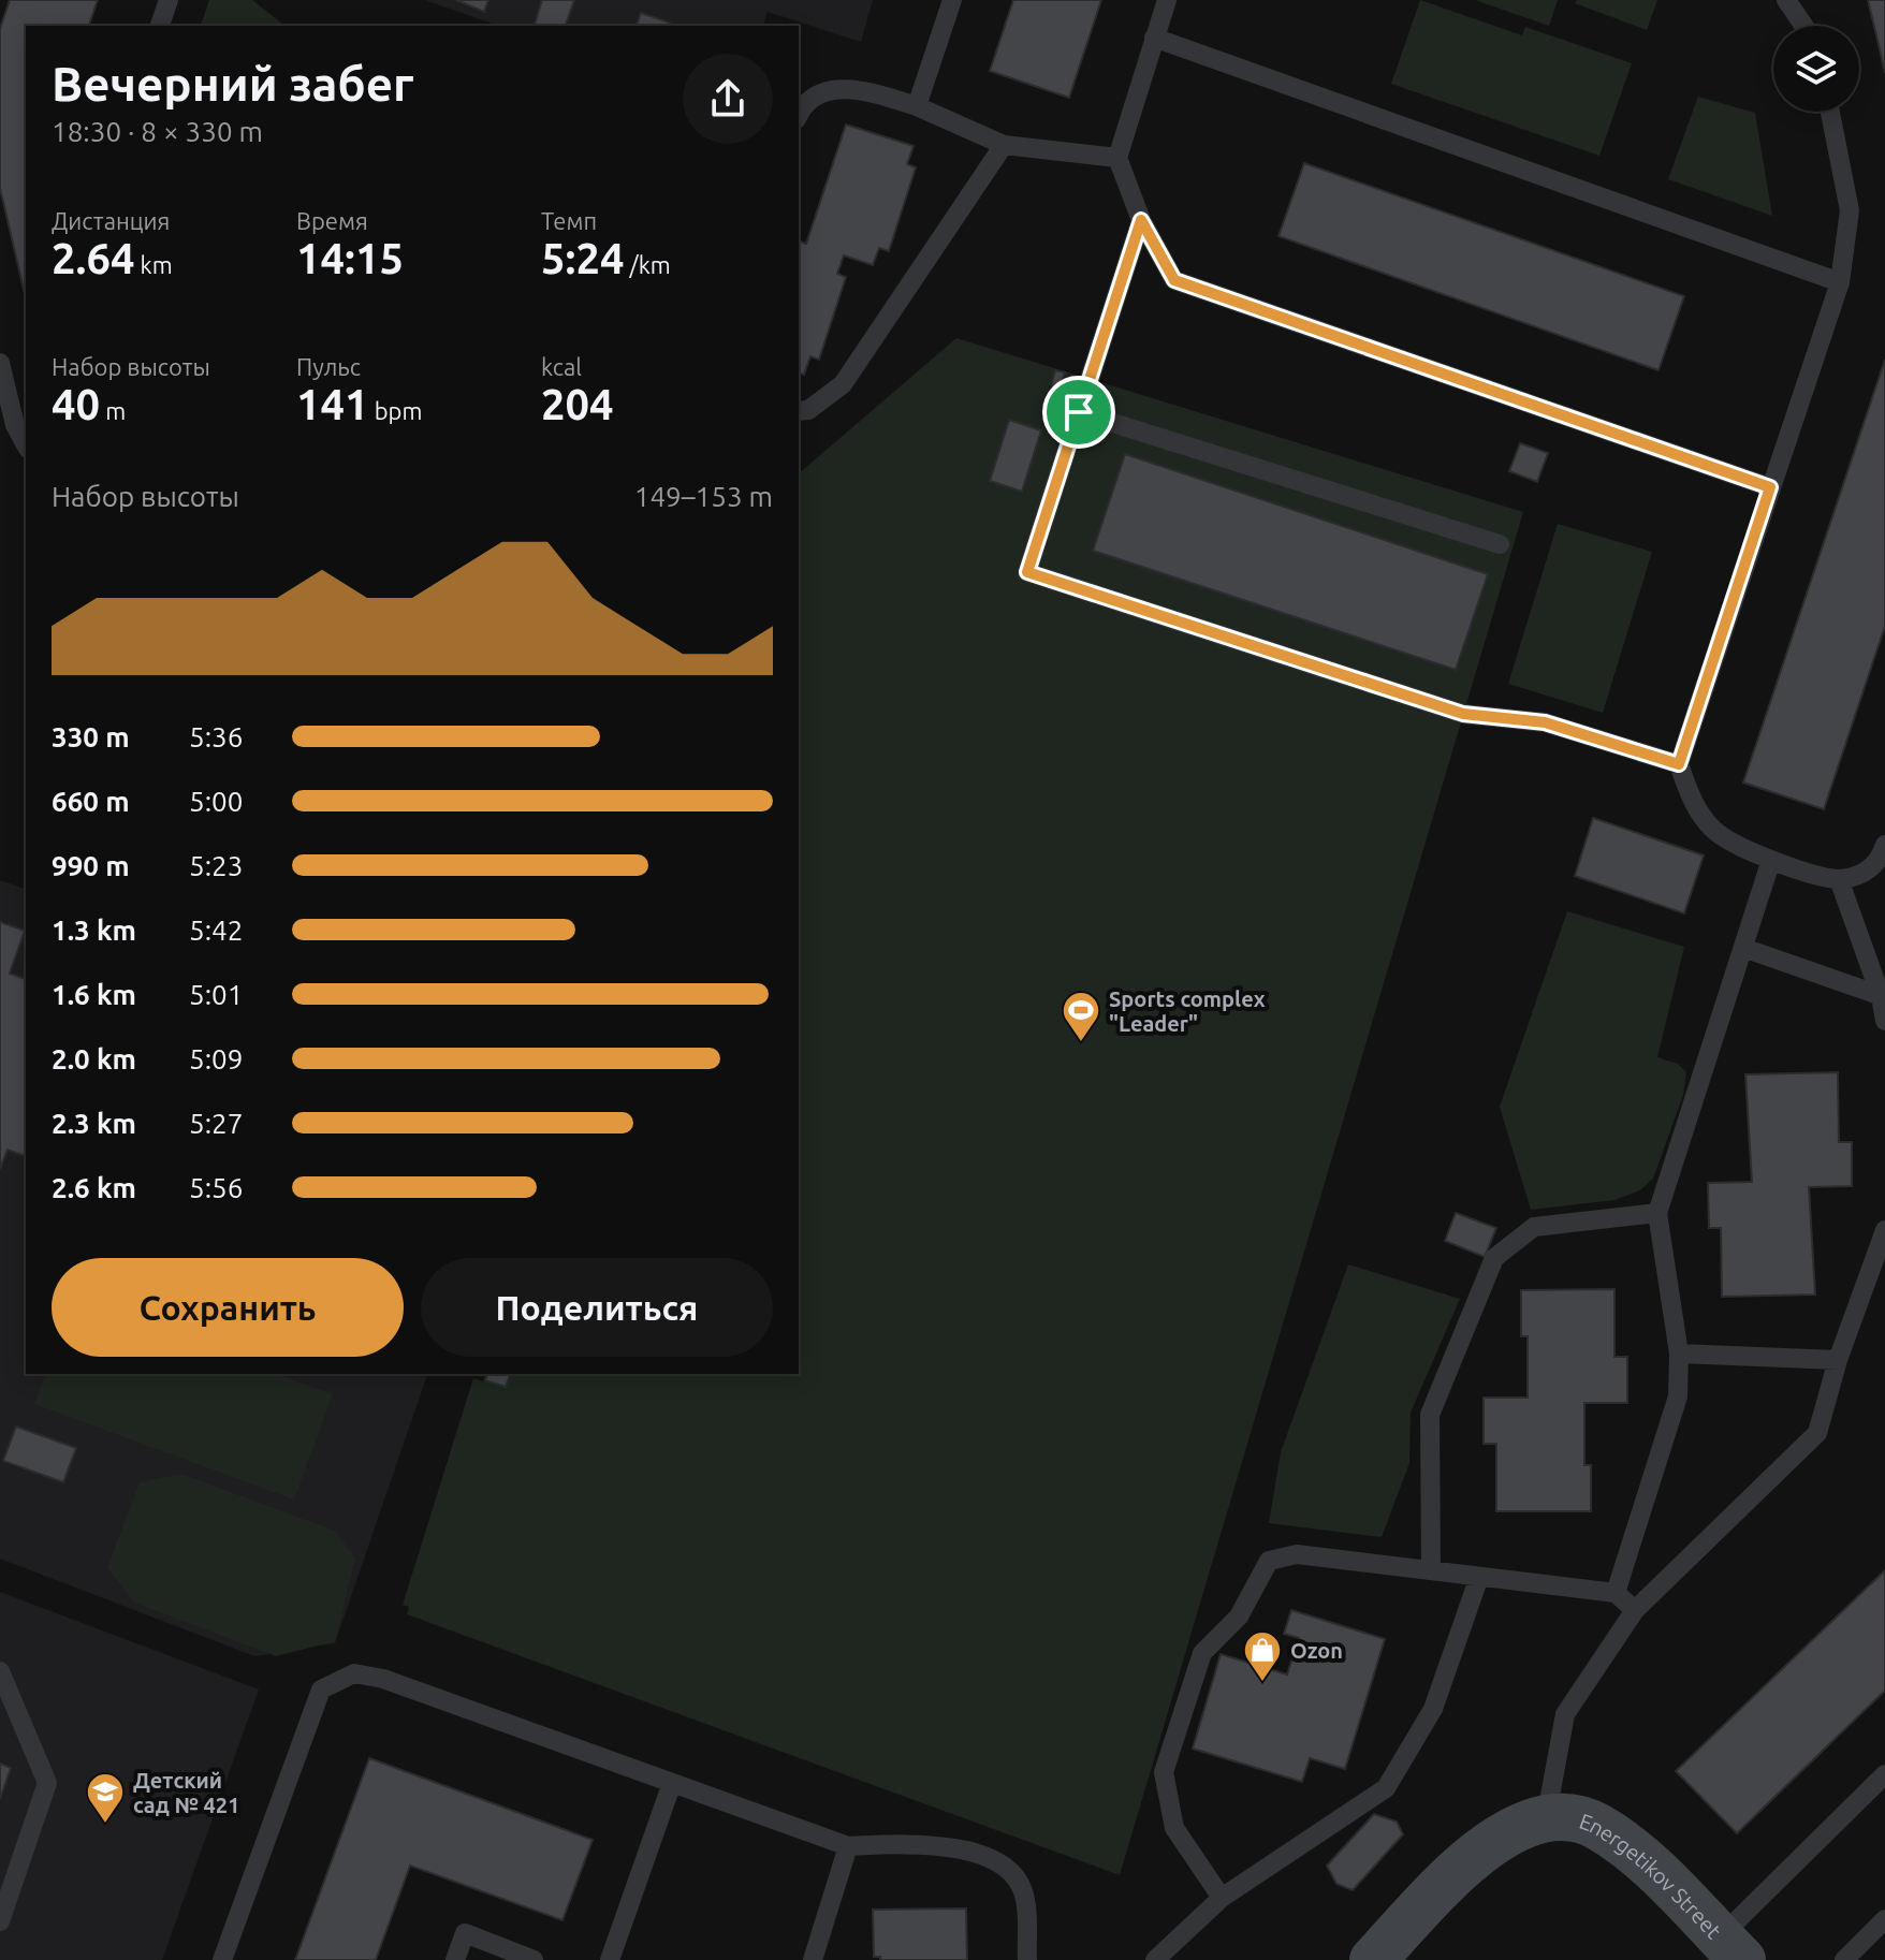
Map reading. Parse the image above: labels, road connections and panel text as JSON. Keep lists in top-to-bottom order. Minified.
{"streets":{"street":["Energetikov Street"]},"places":{"sports":["Sports complex \"Leader\""],"shop":["Ozon"],"school or university":["Детский сад № 421"]},"page":{"heading":["Вечерний забег","18:30 · 8 × 330 m"],"stats":[["Дистанция","2.64 km"],["Время","14:15"],["Темп","5:24 /km"],["Набор высоты","40 m"],["Пульс","141 bpm"],["kcal","204"]],"chart":["Набор высоты","149–153 m"],"list":[{"name":"330 m","note":"5:36"},{"name":"660 m","note":"5:00"},{"name":"990 m","note":"5:23"},{"name":"1.3 km","note":"5:42"},{"name":"1.6 km","note":"5:01"},{"name":"2.0 km","note":"5:09"},{"name":"2.3 km","note":"5:27"},{"name":"2.6 km","note":"5:56"}],"buttons":["Сохранить","Поделиться"]}}
